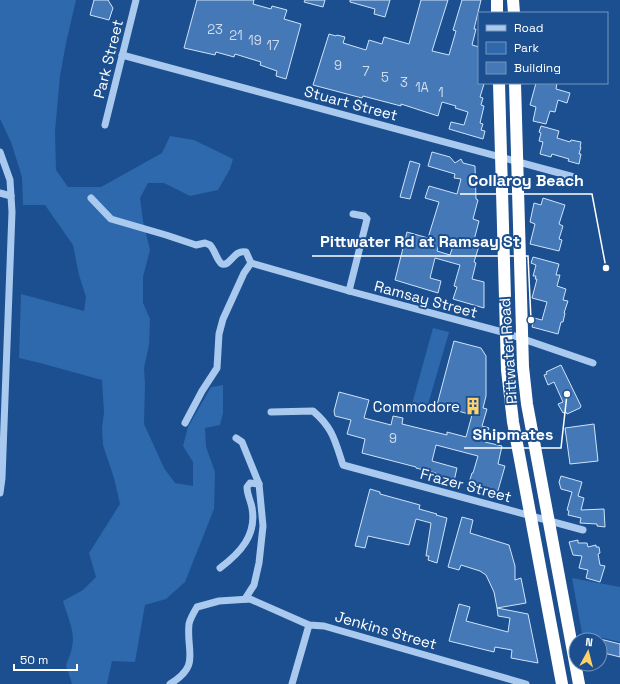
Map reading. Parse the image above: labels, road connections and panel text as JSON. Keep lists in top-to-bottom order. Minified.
{"streets":{"highway":["Pittwater Road"],"street":["Park Street","Stuart Street","Ramsay Street","Frazer Street","Jenkins Street"]},"crossings":[["Park Street","Stuart Street"],["Stuart Street","Pittwater Road"],["Ramsay Street","Pittwater Road"],["Pittwater Road","Frazer Street"]],"places":{"other":["Collaroy Beach","Pittwater Rd at Ramsay St","Shipmates"],"building":["Commodore"]},"house_numbers":["23","21","19","17","9","7","5","3","1A","1","9"],"legend":["Road","Park","Building"],"scale_bar":"50 m","north":"top"}
